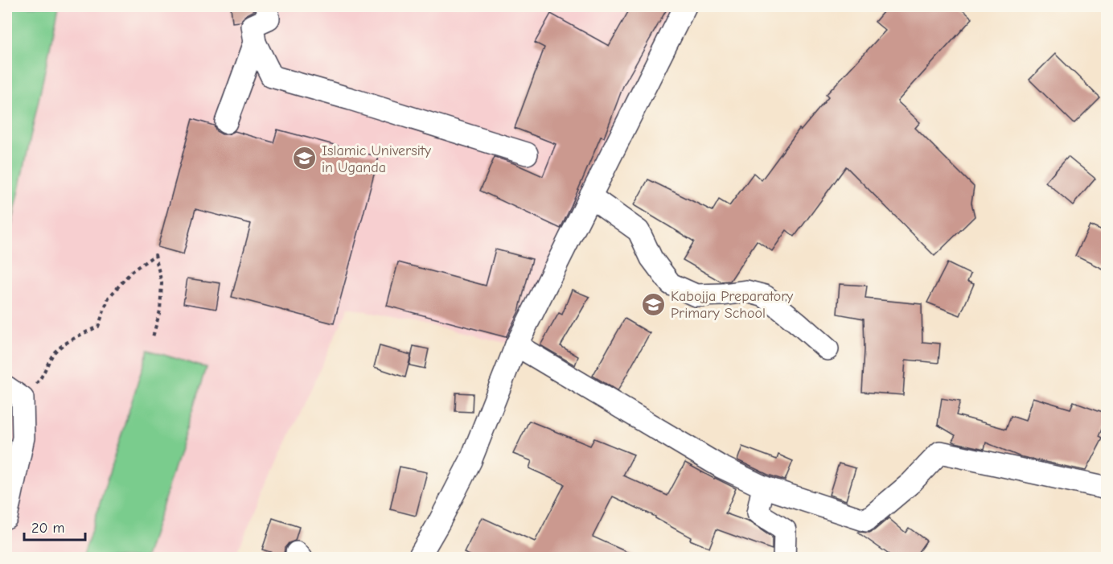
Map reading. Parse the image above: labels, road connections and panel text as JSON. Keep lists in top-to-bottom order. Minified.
{"places":{"school or university":["Islamic University in Uganda","Kabojja Preparatory Primary School"]},"scale_bar":"20 m"}
